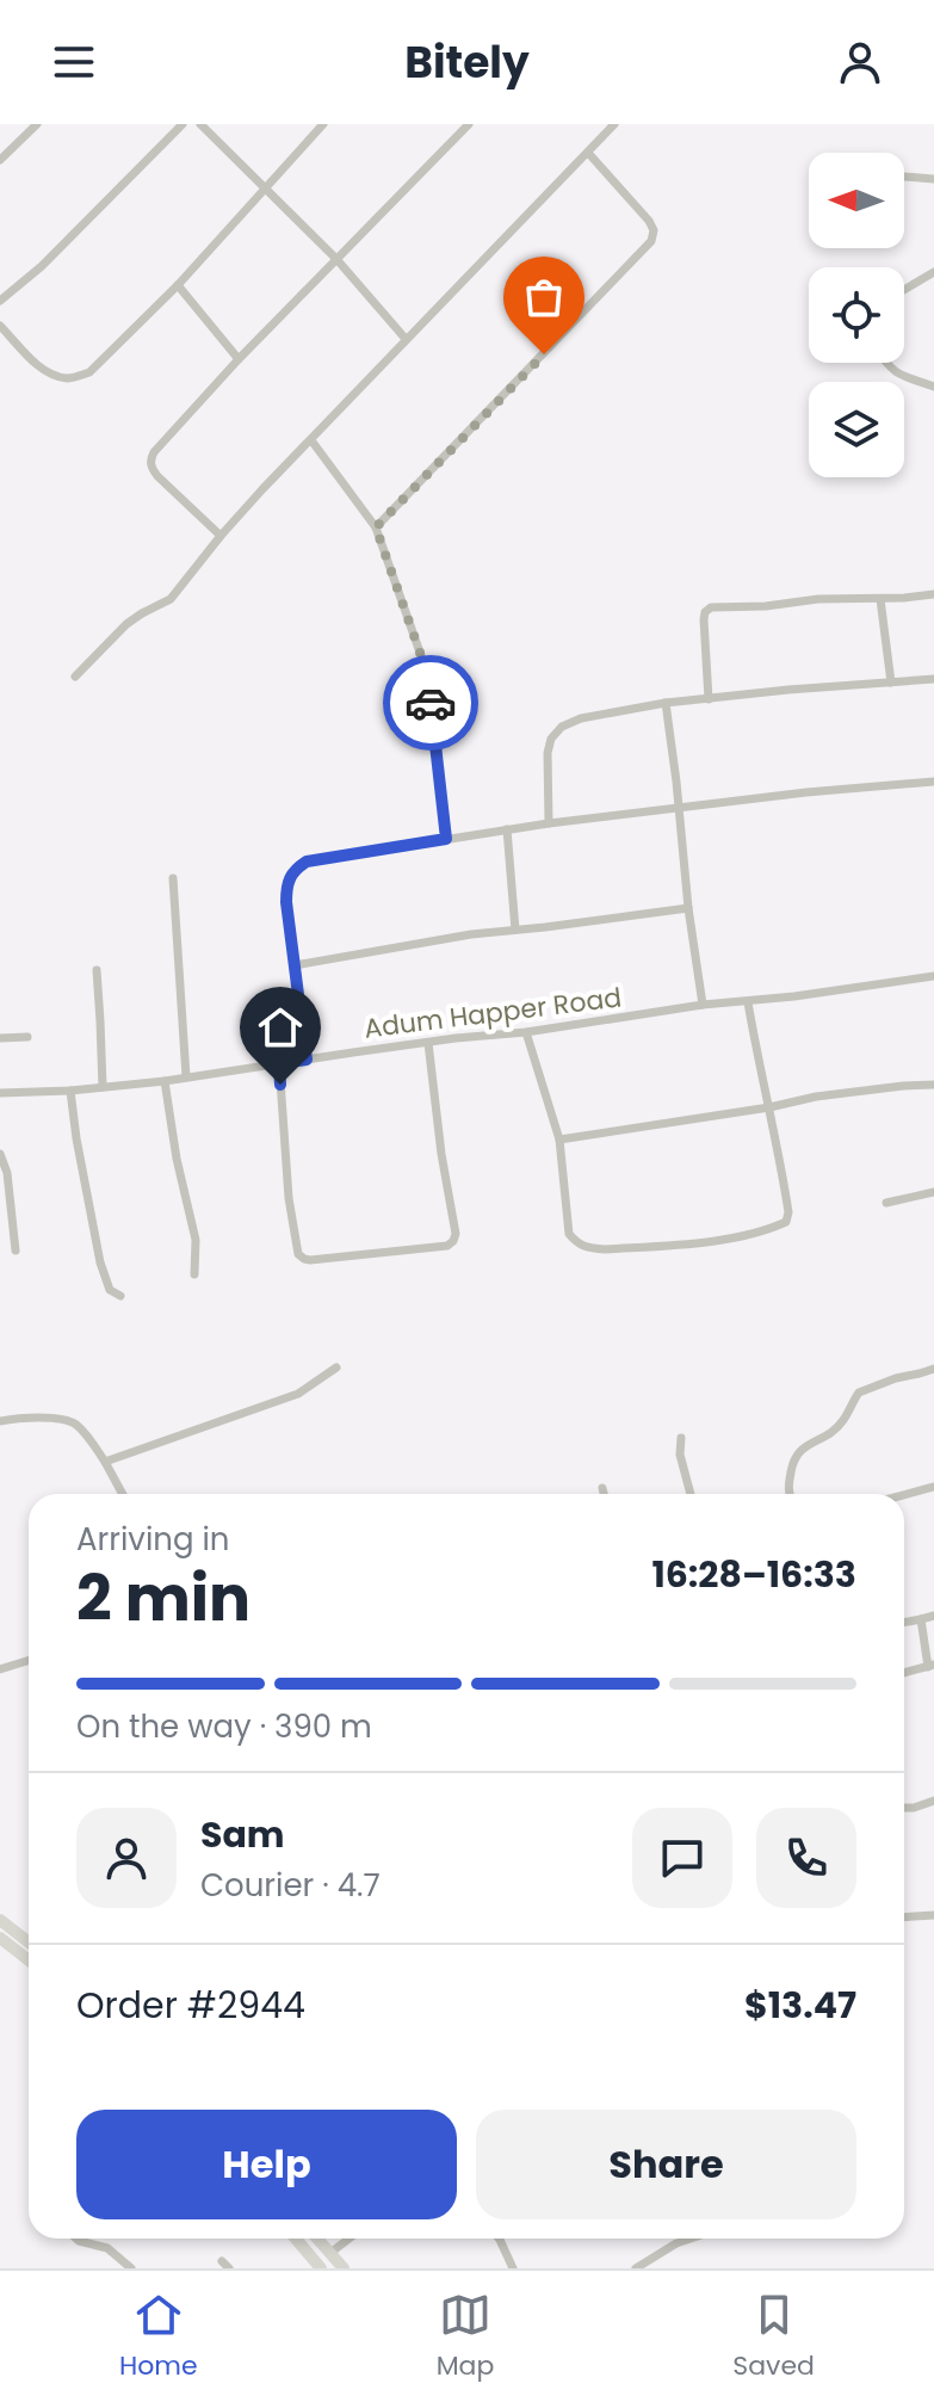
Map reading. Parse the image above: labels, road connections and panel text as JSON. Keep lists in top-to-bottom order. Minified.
{"streets":{"street":["Adum Happer Road"]},"north":"left","page":{"header":"Bitely","heading":["2 min","Arriving in","16:28–16:33"],"panel":["Sam","Courier · 4.7","Order #2944","$13.47"],"bar":"On the way · 390 m","buttons":["Help","Share"],"tabs":["Home","Map","Saved"]}}
